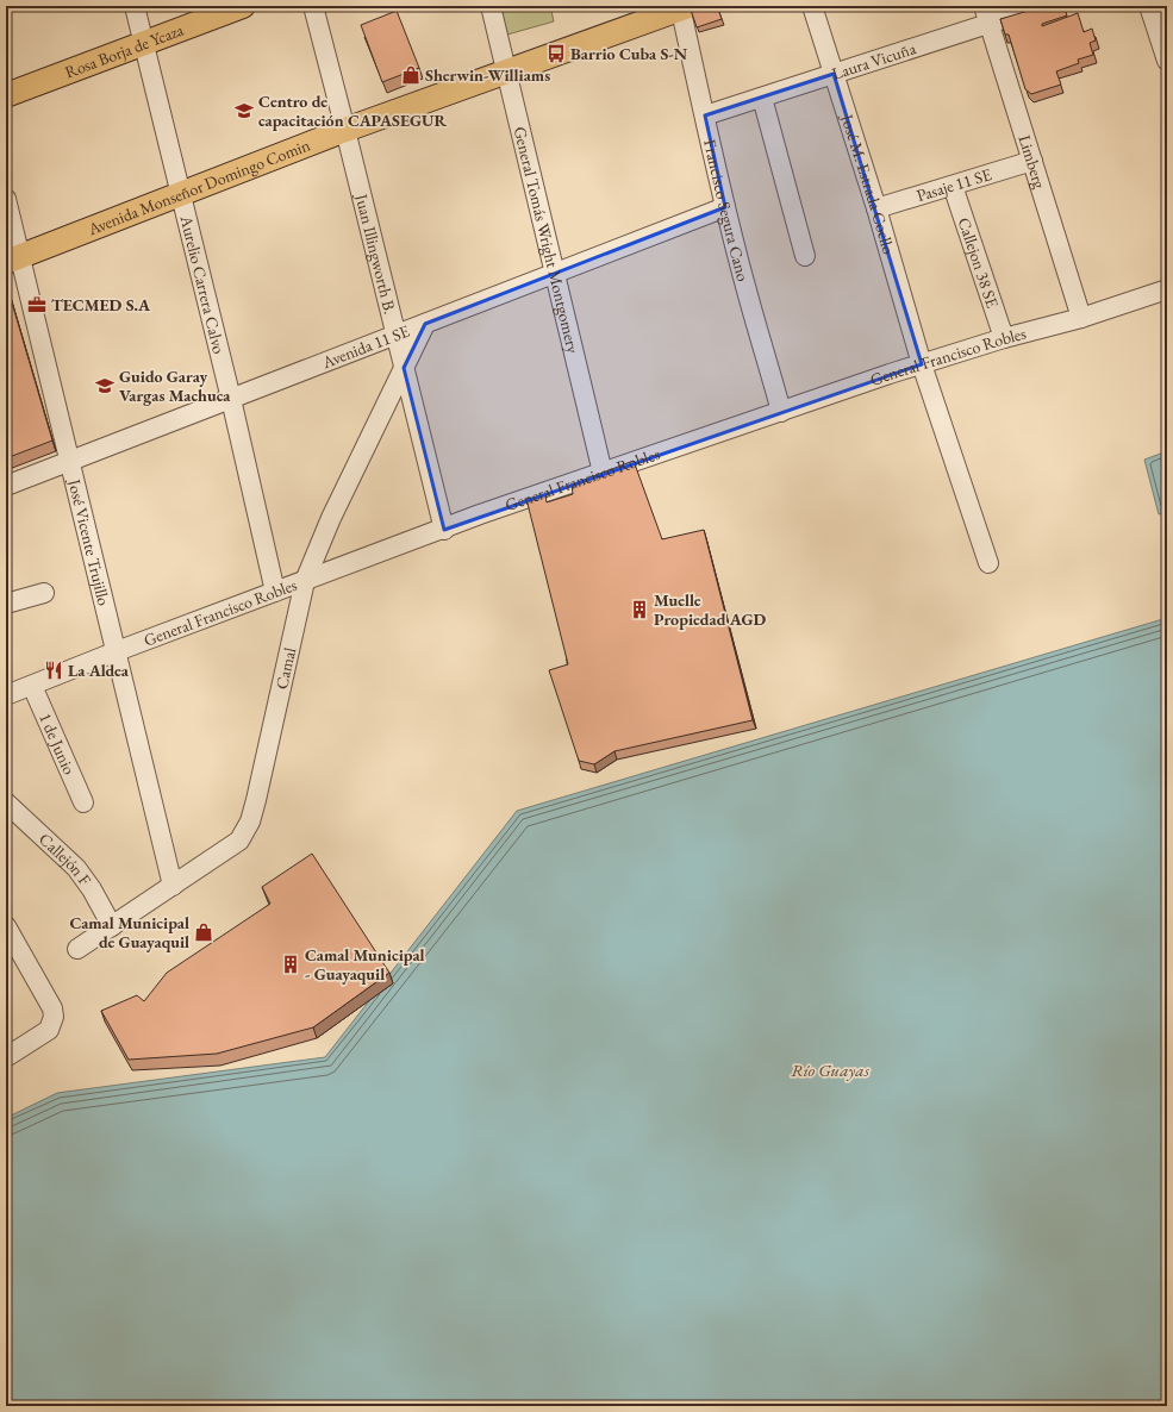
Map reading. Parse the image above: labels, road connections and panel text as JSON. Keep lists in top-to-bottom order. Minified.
{"streets":{"main road":["Rosa Borja de Ycaza","Avenida Monseñor Domingo Comin"],"street":["Laura Vicuña","Limberg","José M. Estrada Coello","Pasaje 11 SE","Francisco Segura Cano","General Tomás Wright Montgomery","Juan Illingworth B.","Callejon 38 SE","Aurelio Carrera Calvo","Avenida 11 SE","General Francisco Robles","José Vicente Trujillo","Camal","1 de Junio","Callejón F"]},"crossings":[["Rosa Borja de Ycaza","Aurelio Carrera Calvo"],["Laura Vicuña","Limberg"],["Laura Vicuña","José M. Estrada Coello"],["Laura Vicuña","Francisco Segura Cano"],["Limberg","Pasaje 11 SE"],["Limberg","General Francisco Robles"],["José M. Estrada Coello","Pasaje 11 SE"],["José M. Estrada Coello","General Francisco Robles"],["Pasaje 11 SE","Callejon 38 SE"],["Avenida Monseñor Domingo Comin","Francisco Segura Cano"],["Avenida Monseñor Domingo Comin","General Tomás Wright Montgomery"],["Avenida Monseñor Domingo Comin","Juan Illingworth B."],["Avenida Monseñor Domingo Comin","Aurelio Carrera Calvo"],["Avenida Monseñor Domingo Comin","José Vicente Trujillo"],["Francisco Segura Cano","Avenida 11 SE"],["Francisco Segura Cano","General Francisco Robles"],["General Tomás Wright Montgomery","Avenida 11 SE"],["General Tomás Wright Montgomery","General Francisco Robles"],["Juan Illingworth B.","Avenida 11 SE"],["Juan Illingworth B.","General Francisco Robles"],["Juan Illingworth B.","Camal"],["Callejon 38 SE","General Francisco Robles"],["Aurelio Carrera Calvo","Avenida 11 SE"],["Aurelio Carrera Calvo","General Francisco Robles"],["Avenida 11 SE","José Vicente Trujillo"],["Avenida 11 SE","Camal"],["General Francisco Robles","José Vicente Trujillo"],["General Francisco Robles","Camal"],["General Francisco Robles","1 de Junio"],["José Vicente Trujillo","Camal"],["Camal","Callejón F"]],"water":["Río Guayas"],"places":{"bus stop":["Barrio Cuba S-N"],"shop":["Sherwin-Williams","Camal Municipal de Guayaquil"],"school or university":["Centro de capacitación CAPASEGUR","Guido Garay Vargas Machuca"],"office":["TECMED S.A"],"building":["Muelle Propiedad AGD","Camal Municipal - Guayaquil"],"restaurant":["La Aldea"]}}
